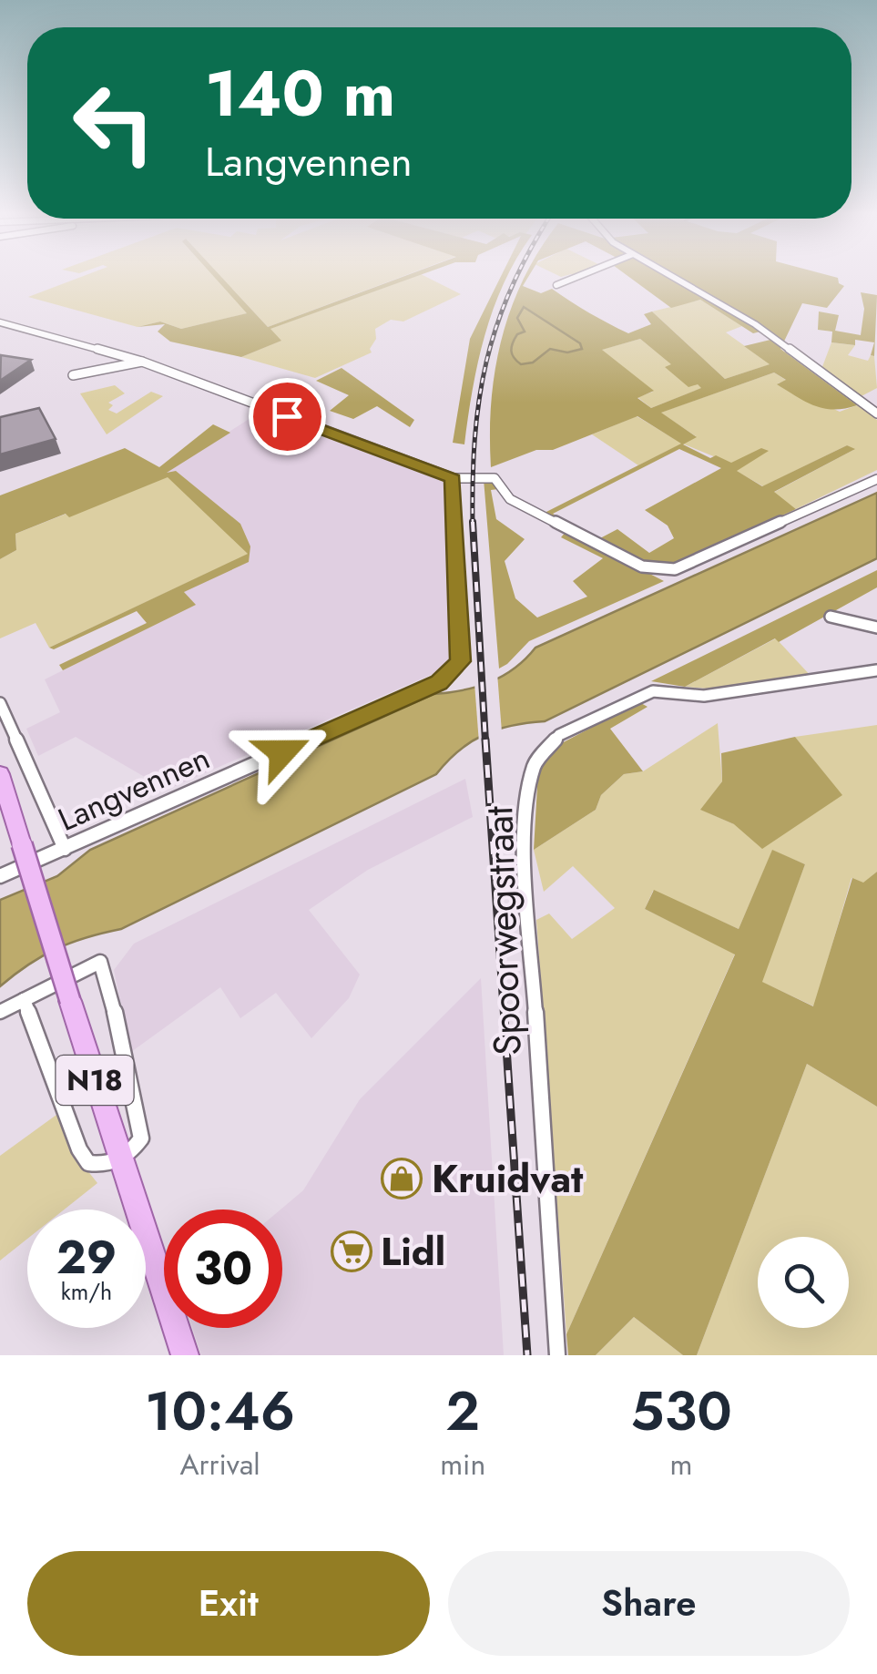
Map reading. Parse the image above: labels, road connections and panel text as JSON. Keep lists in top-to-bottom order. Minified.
{"streets":{"main road":["N18"],"street":["Langvennen","Spoorwegstraat"]},"places":{"shop":["Kruidvat"],"supermarket":["Lidl"]},"page":{"turn":["140 m","Langvennen"],"speed":"29 km/h","limit":"30","eta":["10:46","Arrival","2","min","530","m"],"buttons":["Exit","Share"]}}
